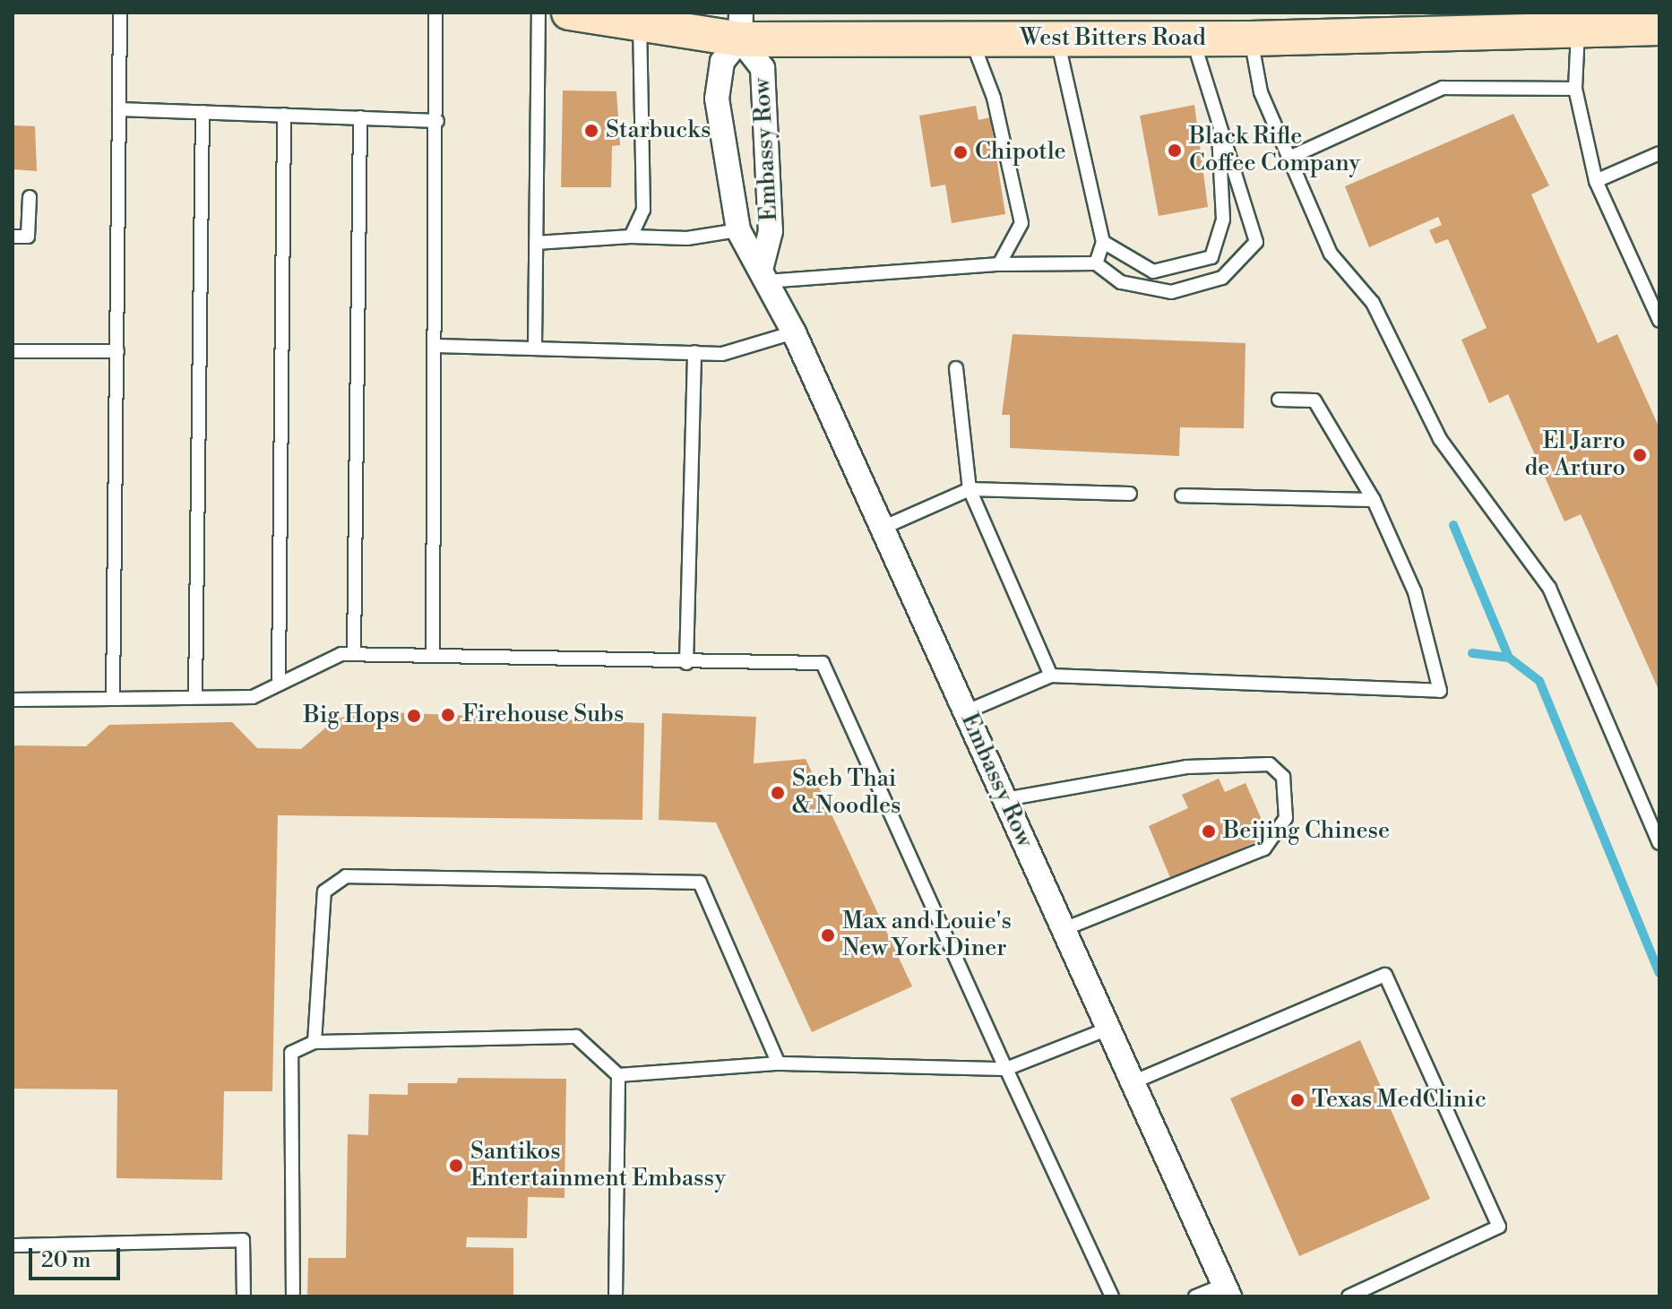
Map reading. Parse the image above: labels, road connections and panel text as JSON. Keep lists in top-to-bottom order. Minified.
{"streets":{"main road":["West Bitters Road"],"street":["Embassy Row"]},"crossings":[["West Bitters Road","Embassy Row"]],"places":["Starbucks","Black Rifle Coffee Company","Chipotle","El Jarro de Arturo","Firehouse Subs","Big Hops","Saeb Thai & Noodles","Beijing Chinese","Max and Louie's New York Diner","Texas MedClinic","Santikos Entertainment Embassy"],"scale_bar":"20 m"}
